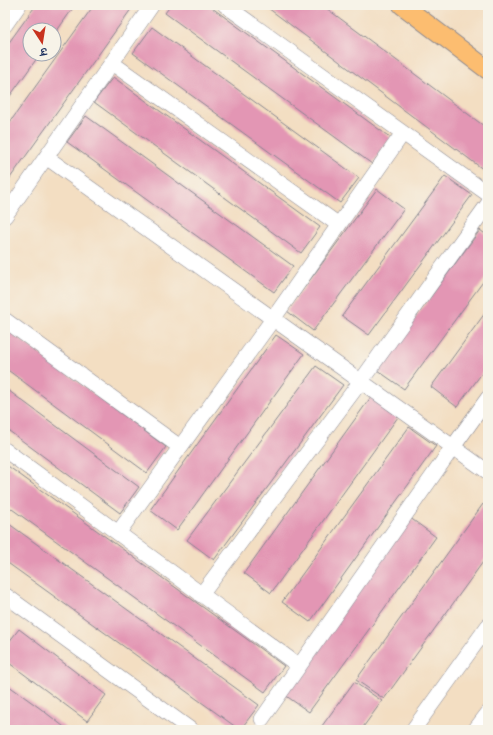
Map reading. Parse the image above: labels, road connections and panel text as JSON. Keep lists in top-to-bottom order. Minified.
{"north":"bottom"}
